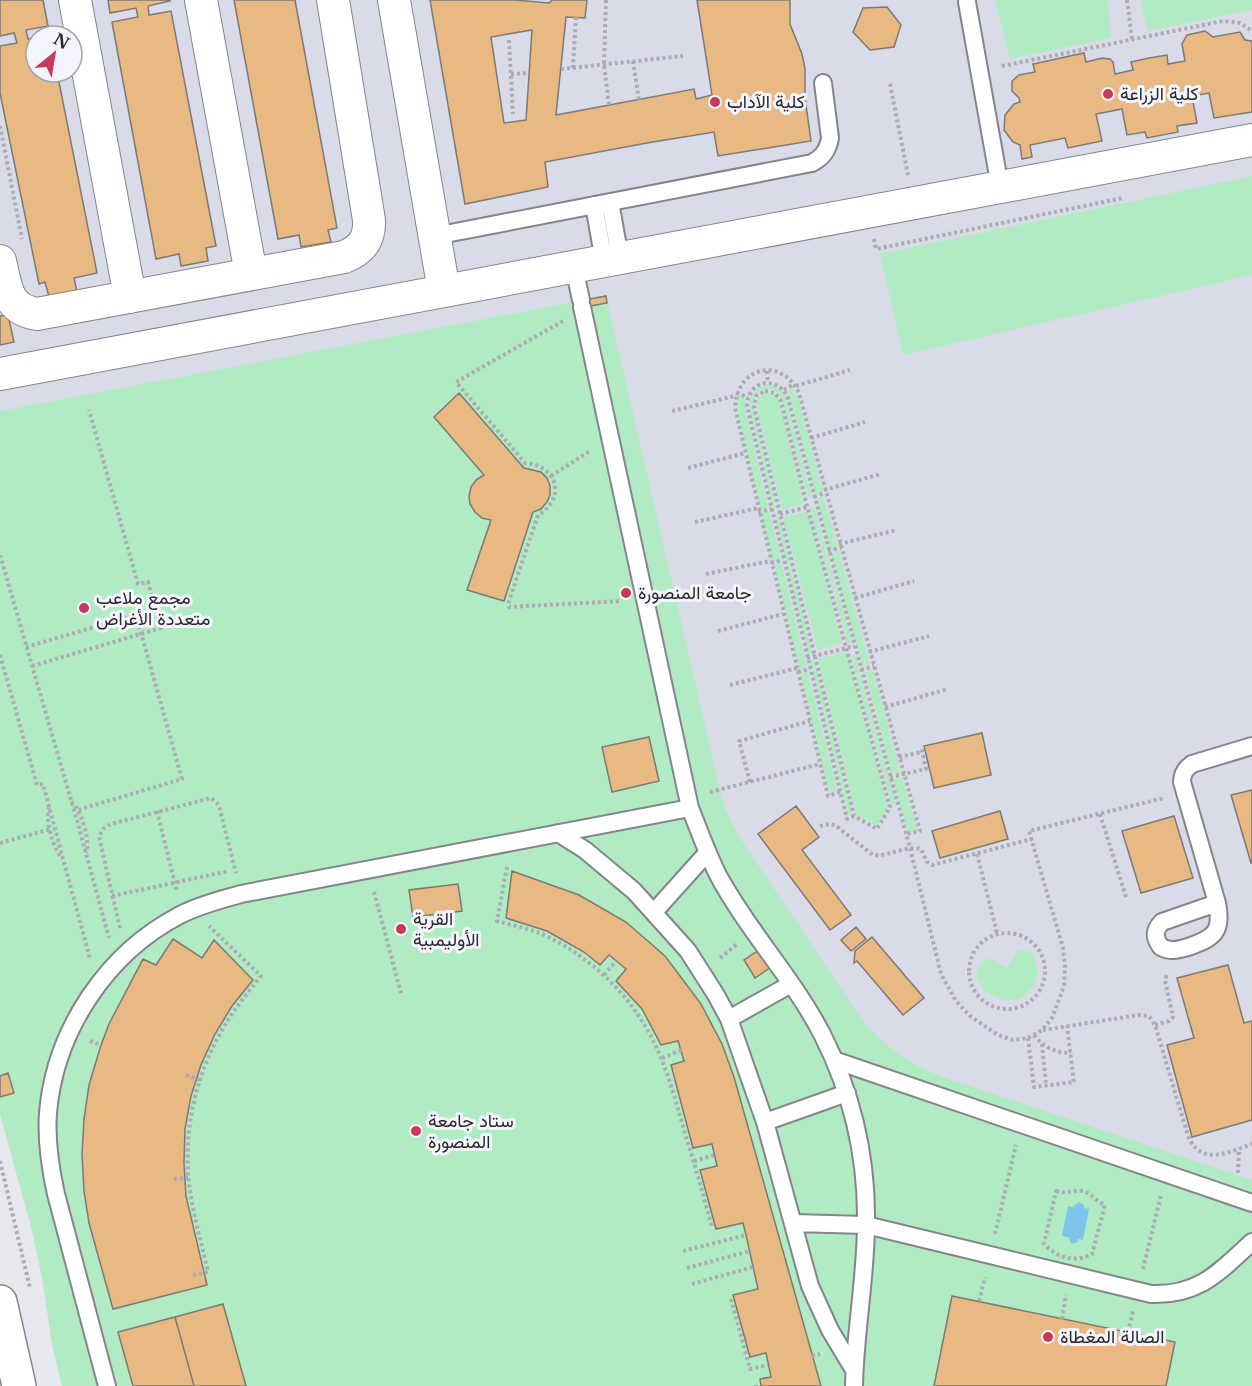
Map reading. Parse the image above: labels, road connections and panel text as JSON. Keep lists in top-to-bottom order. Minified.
{"places":["كلية الزراعة","كلية الآداب","جامعة المنصورة","مجمع ملاعب متعددة الأغراض","القرية الأوليمبية","ستاد جامعة المنصورة","الصالة المغطاة"],"north":"top right"}
